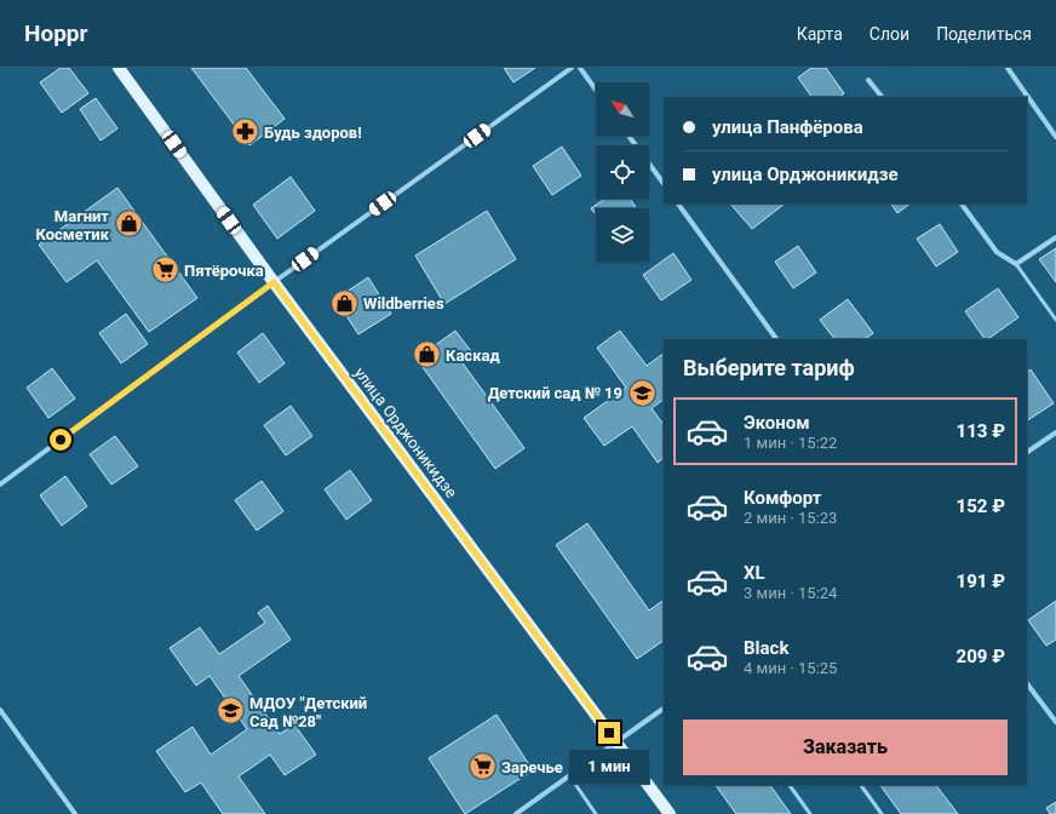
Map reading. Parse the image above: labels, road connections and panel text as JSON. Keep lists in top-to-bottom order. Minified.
{"streets":{"main road":["улица Орджоникидзе"]},"places":{"pharmacy":["Будь здоров!"],"shop":["Магнит Косметик","Wildberries","Каскад"],"supermarket":["Пятёрочка","Заречье"],"school or university":["Детский сад № 19","МДОУ \"Детский Сад №28\""]},"north":"top left","page":{"header":"Hoppr","nav":["Карта","Слои","Поделиться"],"banner":["улица Панфёрова","улица Орджоникидзе"],"heading":"Выберите тариф","list":[{"name":"Эконом","note":"1 мин · 15:22","value":"113 ₽"},{"name":"Комфорт","note":"2 мин · 15:23","value":"152 ₽"},{"name":"XL","note":"3 мин · 15:24","value":"191 ₽"},{"name":"Black","note":"4 мин · 15:25","value":"209 ₽"}],"buttons":"Заказать","bubble":"1 мин"}}
